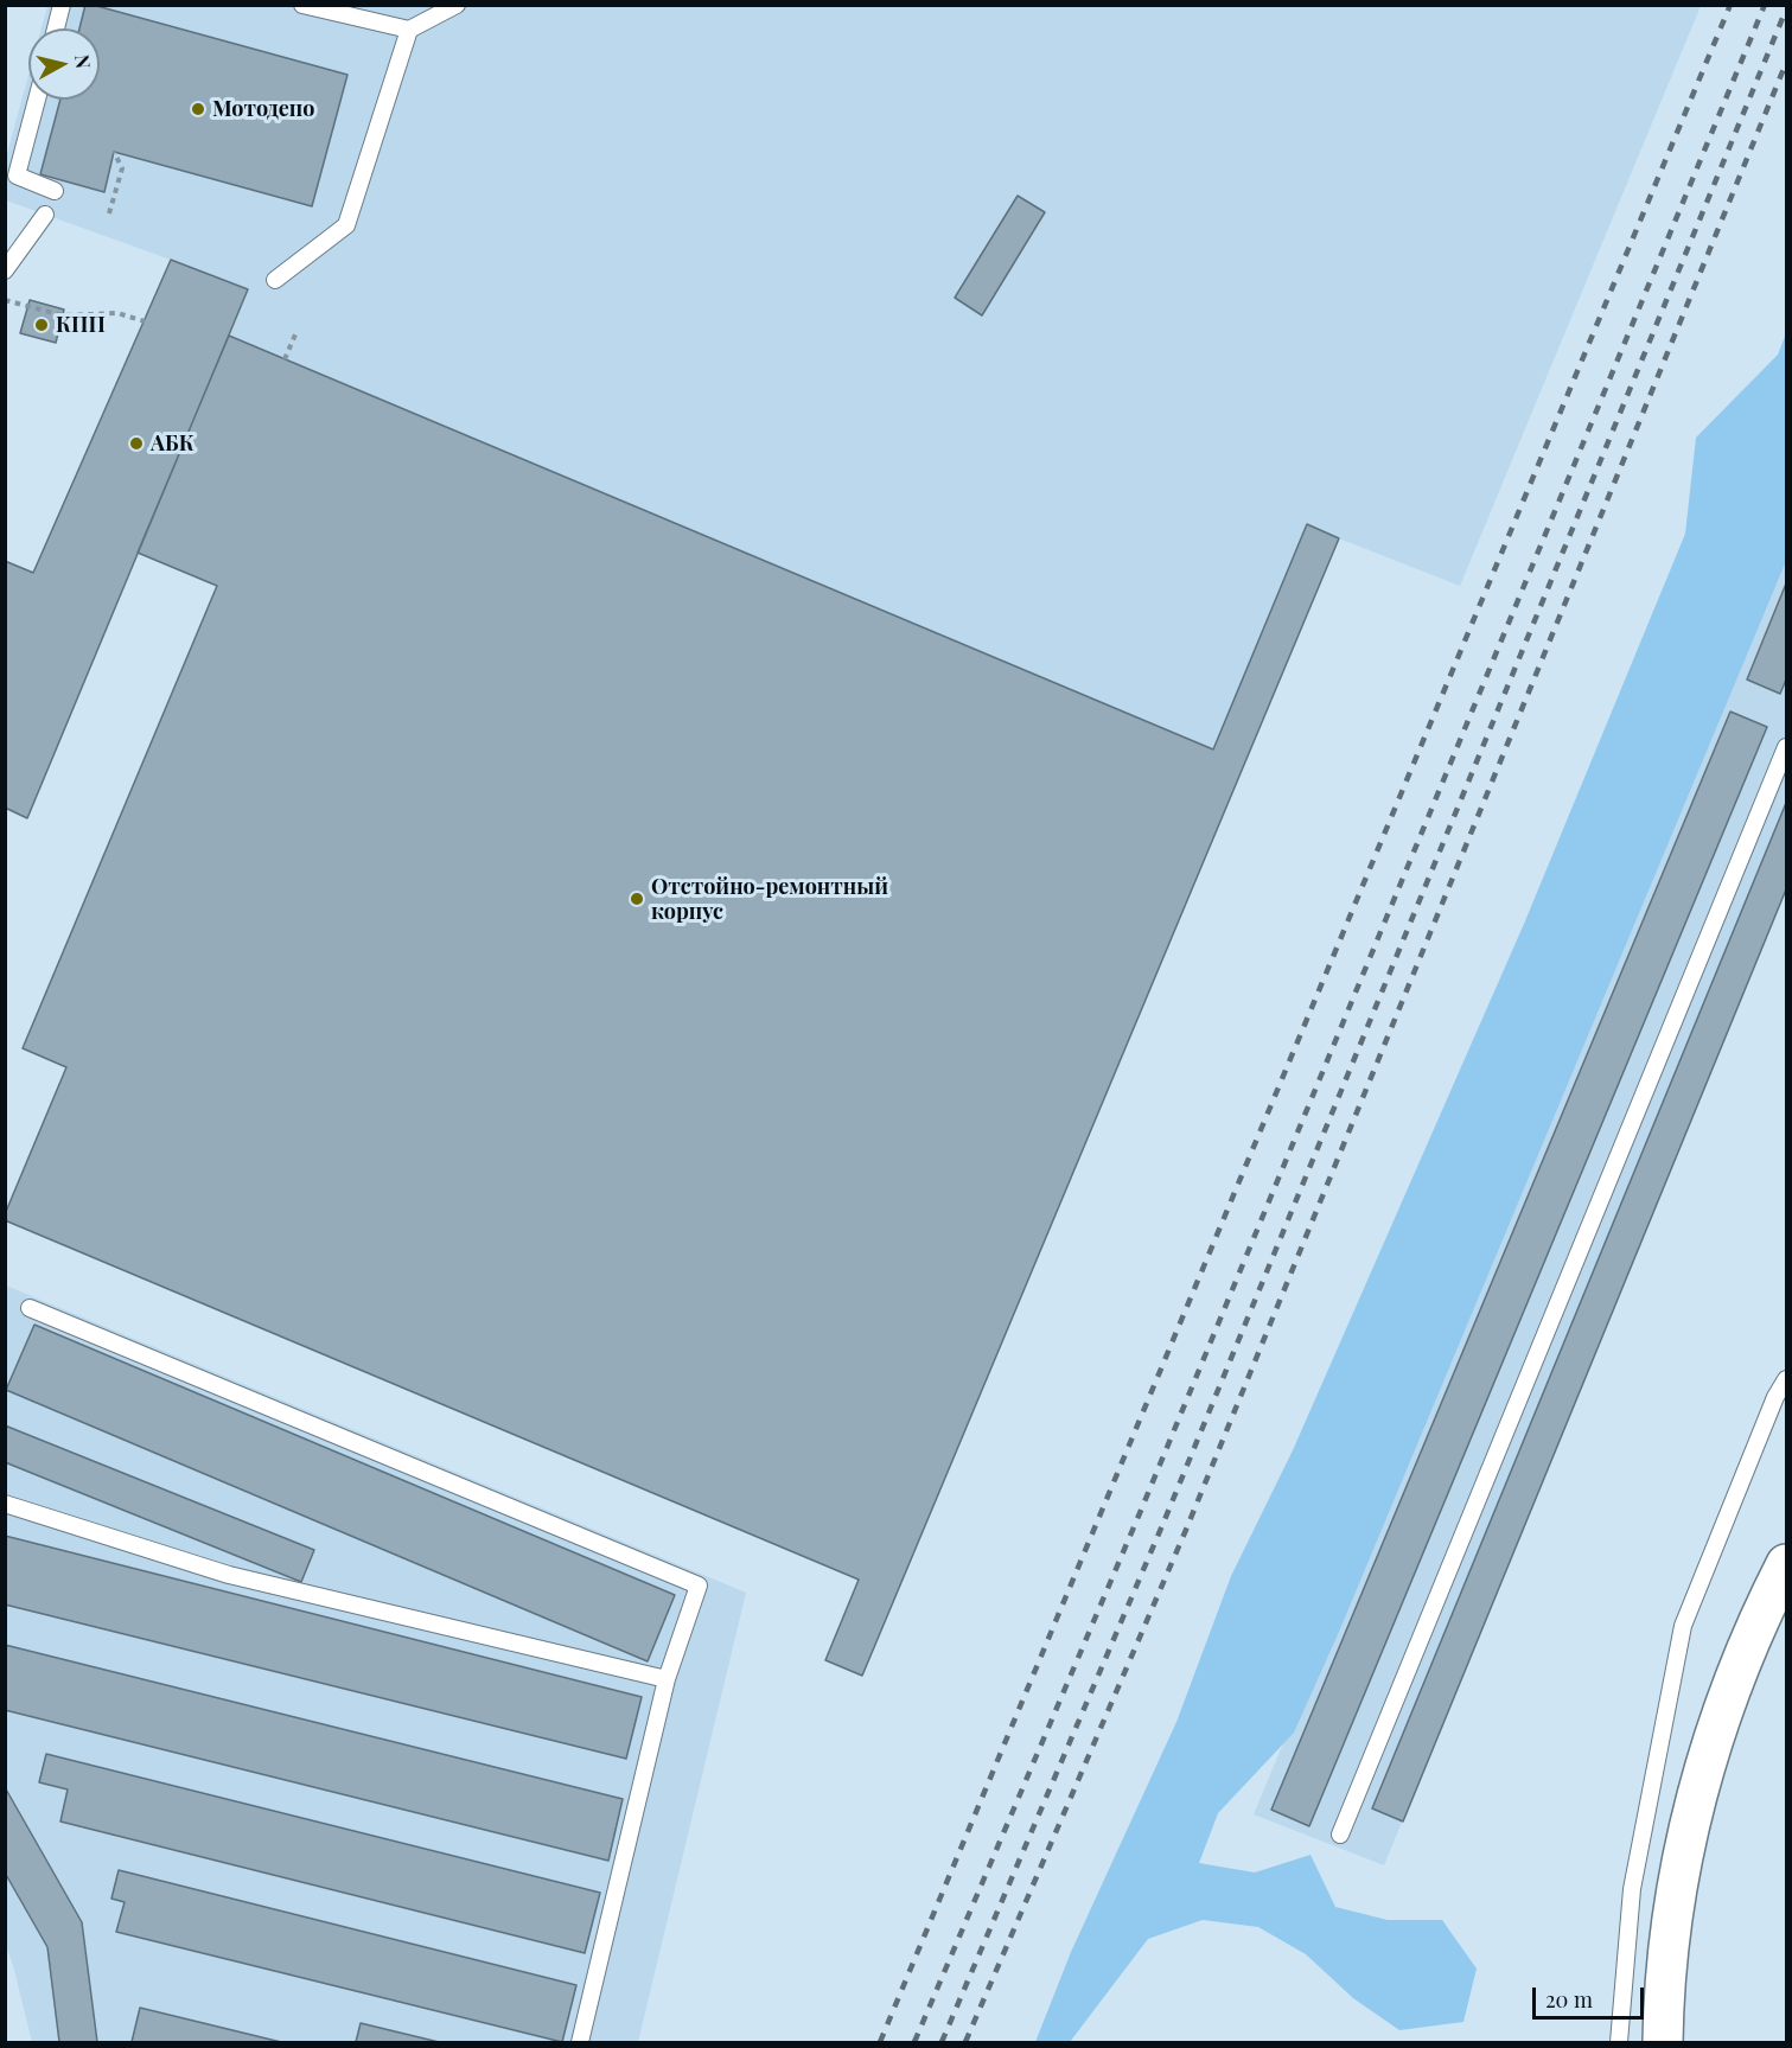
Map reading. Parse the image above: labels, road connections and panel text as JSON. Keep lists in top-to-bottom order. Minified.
{"places":["Мотодепо","КПП","АБК","Отстойно-ремонтный корпус"],"scale_bar":"20 m","north":"right"}
